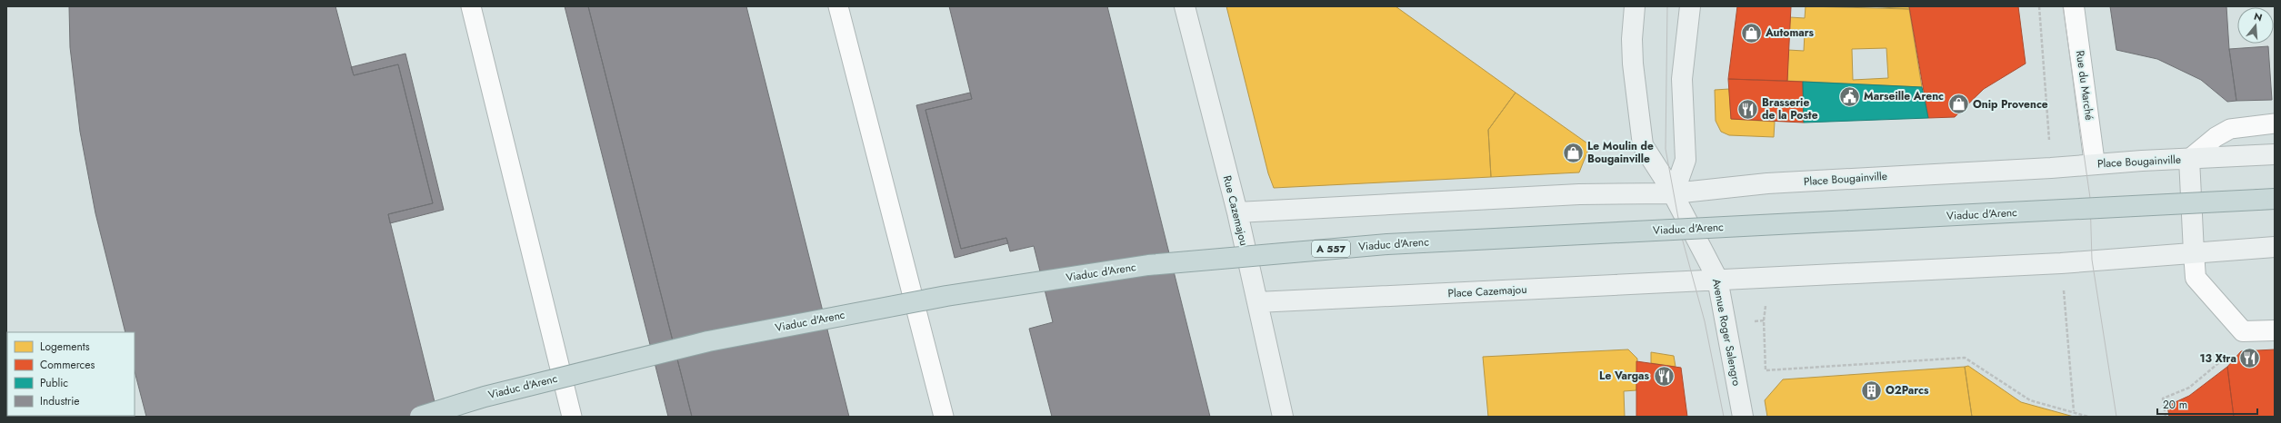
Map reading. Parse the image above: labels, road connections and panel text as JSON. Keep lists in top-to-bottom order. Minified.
{"streets":{"highway":["Viaduc d'Arenc","A 557"],"street":["Rue du Marché","Place Bougainville","Rue Cazemajou","Place Cazemajou","Avenue Roger Salengro"]},"crossings":[["Rue du Marché","Place Bougainville"],["Place Bougainville","Avenue Roger Salengro"],["Rue Cazemajou","Place Cazemajou"],["Place Cazemajou","Avenue Roger Salengro"]],"places":{"shop":["Automars","Onip Provence","Le Moulin de Bougainville"],"public building":["Marseille Arenc"],"restaurant":["Brasserie de la Poste","13 Xtra","Le Vargas"],"building":["O2Parcs"]},"legend":["Logements","Commerces","Public","Industrie"],"scale_bar":"20 m","north":"top"}
